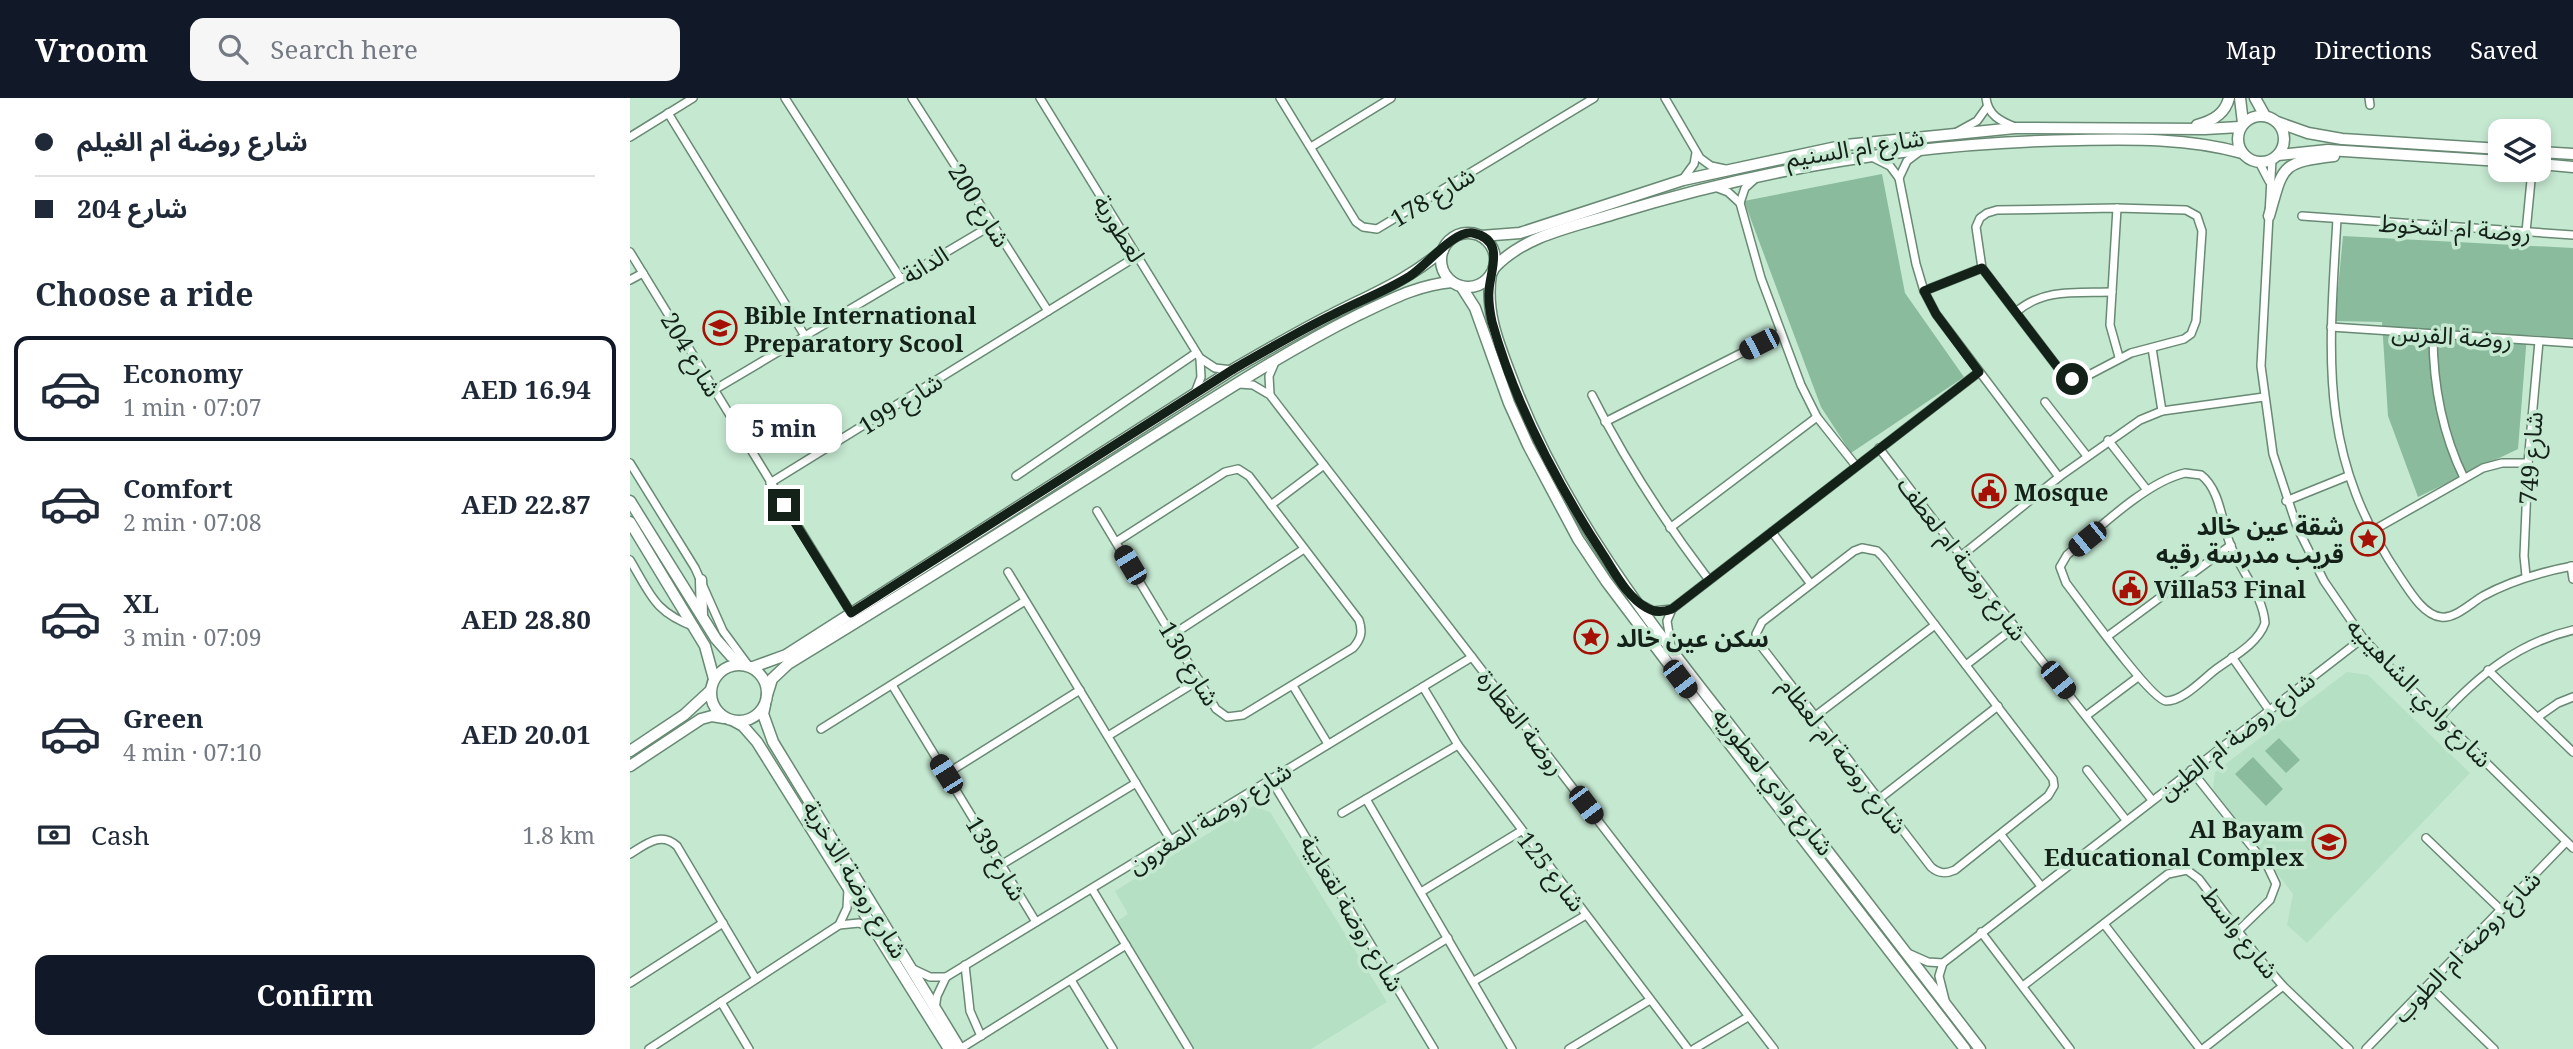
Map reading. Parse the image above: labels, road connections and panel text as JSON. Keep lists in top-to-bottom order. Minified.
{"streets":{"main road":["شارع ام السنيم","شارع وادي لعطوريه","شارع روضة الذخرية"],"street":["شارع 178","شارع 200","روضة ام اشخوط","لعطورية","الدانة","روضة الفرس","شارع 204","شارع 199","شارع 749","شارع روضة ام لعطف","شارع 130","شارع وادي الشاهينيه","روضة الغطارة","شارع روضة ام الطين","شارع روضة ام لعظام","شارع روضة المغرون","شارع 139","شارع 125","شارع روضة لقعابية","شارع واسط","شارع روضة ام الطوب"]},"crossings":[["شارع ام السنيم","شارع وادي الشاهينيه"],["شارع ام السنيم","شارع وادي لعطوريه"],["شارع 200","الدانة"],["شارع 200","شارع 199"],["لعطورية","شارع 199"],["الدانة","شارع 204"],["روضة الفرس","شارع 749"],["شارع 204","شارع 199"],["شارع روضة ام لعطف","شارع روضة ام الطين"],["شارع وادي الشاهينيه","شارع روضة ام الطين"],["شارع وادي الشاهينيه","شارع روضة ام الطوب"],["روضة الغطارة","شارع روضة المغرون"],["شارع روضة المغرون","شارع 139"],["شارع روضة المغرون","شارع 125"],["شارع روضة المغرون","شارع روضة لقعابية"]],"places":{"school or university":["Bible International Preparatory Scool","Al Bayam Educational Complex"],"public building":["Mosque","Villa53 Final"],"place":["شقة عين خالد قريب مدرسة رقيه","سكن عين خالد"]},"page":{"header":"Vroom","search":"Search here","nav":["Map","Directions","Saved"],"banner":["شارع روضة ام الغيلم","شارع 204"],"heading":"Choose a ride","list":[{"name":"Economy","note":"1 min · 07:07","value":"AED 16.94"},{"name":"Comfort","note":"2 min · 07:08","value":"AED 22.87"},{"name":"XL","note":"3 min · 07:09","value":"AED 28.80"},{"name":"Green","note":"4 min · 07:10","value":"AED 20.01"}],"bubble":"5 min","pay":["Cash","1.8 km"],"buttons":"Confirm"}}
